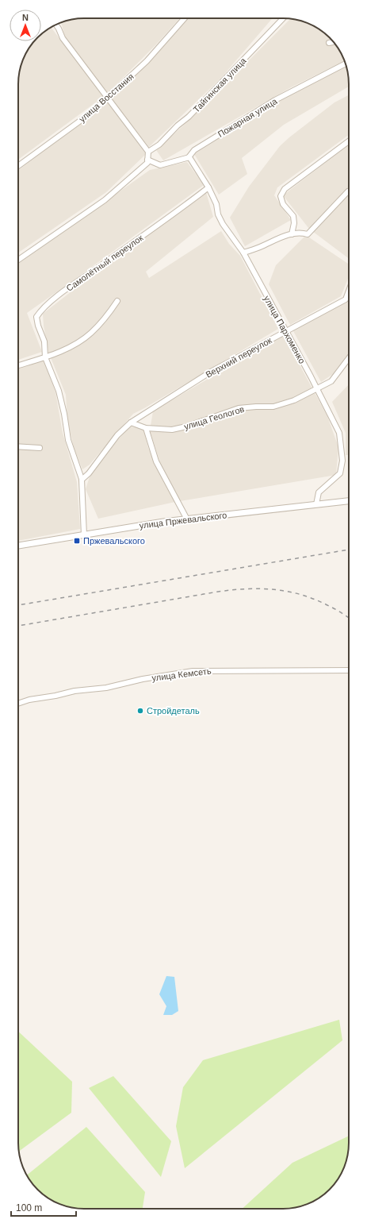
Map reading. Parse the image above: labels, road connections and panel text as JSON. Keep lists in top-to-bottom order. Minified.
{"streets":{"street":["Тайгинская улица","улица Восстания","Пожарная улица","Самолётный переулок","улица Пархоменко","Верхний переулок","улица Геологов","улица Пржевальского","улица Кемсеть"]},"crossings":[["Пожарная улица","улица Пархоменко"],["Самолётный переулок","улица Пархоменко"],["Самолётный переулок","улица Пржевальского"],["улица Пархоменко","Верхний переулок"],["улица Пархоменко","улица Геологов"],["улица Пархоменко","улица Пржевальского"],["Верхний переулок","улица Геологов"]],"places":{"transit":["Пржевальского"],"other":["Стройдеталь"]},"scale_bar":"100 m","north":"top"}
